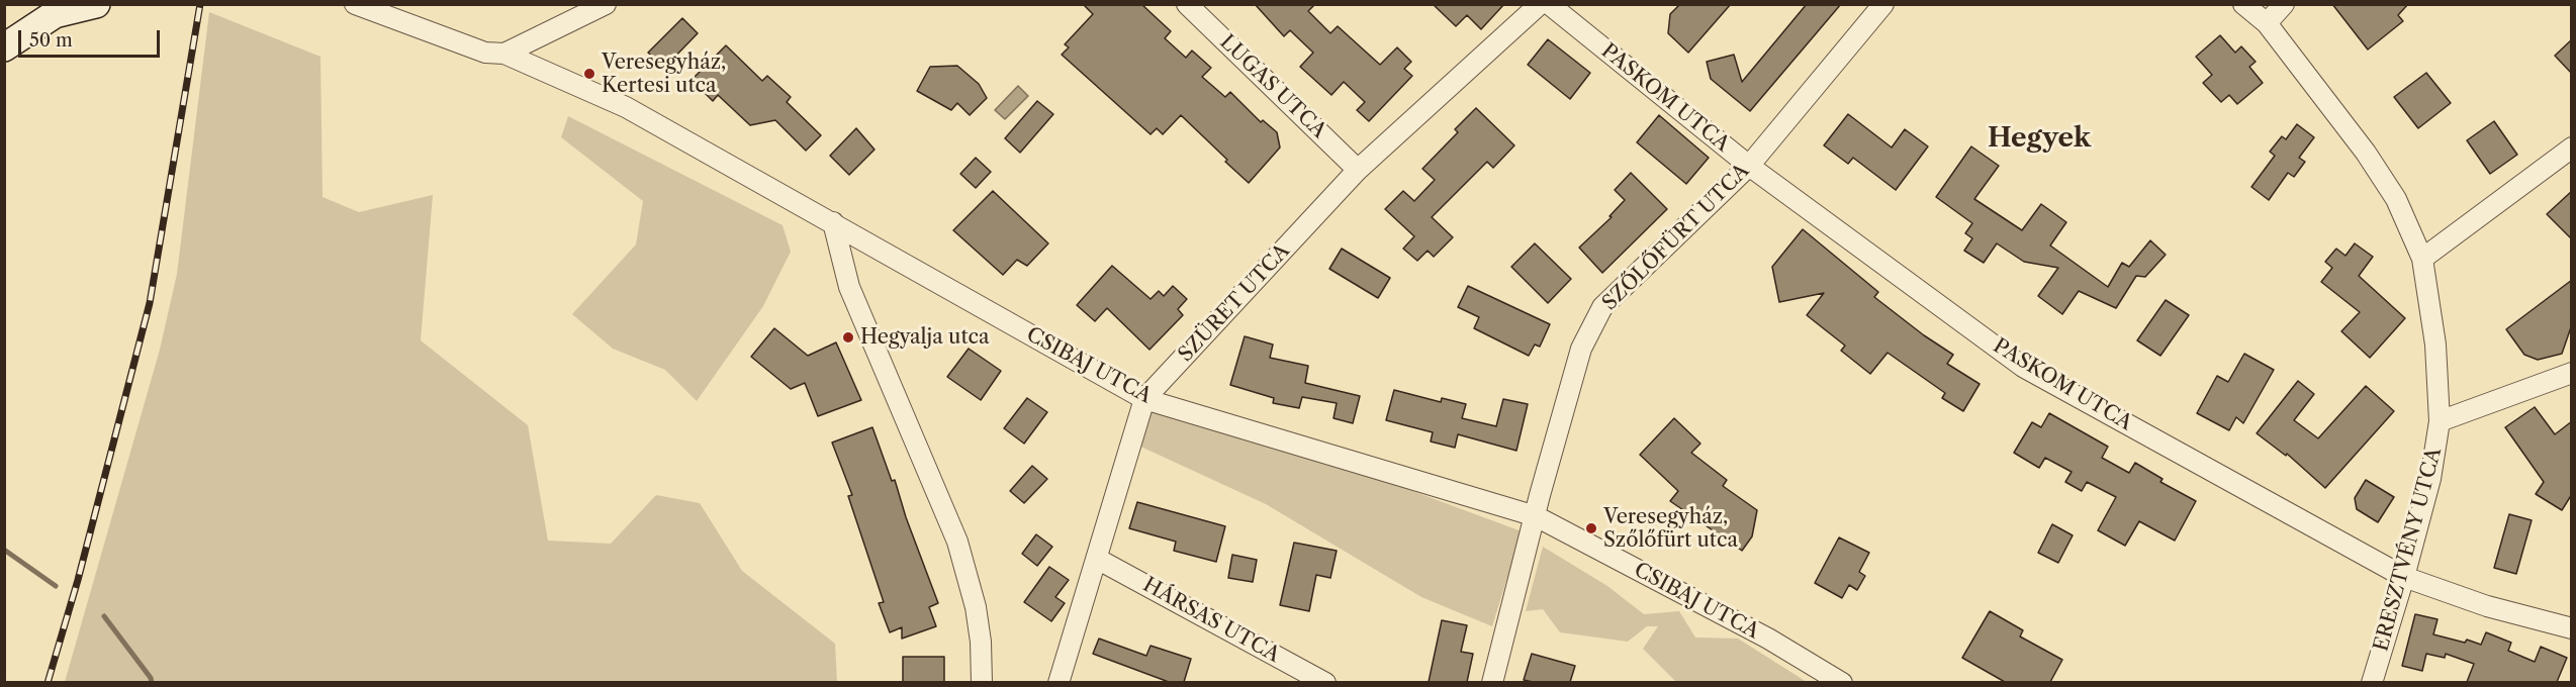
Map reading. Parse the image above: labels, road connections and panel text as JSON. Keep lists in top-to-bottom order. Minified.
{"streets":{"street":["LUGAS UTCA","PASKOM UTCA","SZŐLŐFÜRT UTCA","SZÜRET UTCA","CSIBAJ UTCA","ERESZTVÉNY UTCA","HÁRSAS UTCA"]},"crossings":[["LUGAS UTCA","SZÜRET UTCA"],["PASKOM UTCA","SZŐLŐFÜRT UTCA"],["PASKOM UTCA","ERESZTVÉNY UTCA"],["SZŐLŐFÜRT UTCA","CSIBAJ UTCA"],["SZÜRET UTCA","CSIBAJ UTCA"],["SZÜRET UTCA","HÁRSAS UTCA"]],"districts":["Hegyek"],"places":["Veresegyház, Kertesi utca","Hegyalja utca","Veresegyház, Szőlőfürt utca"],"scale_bar":"50 m"}
